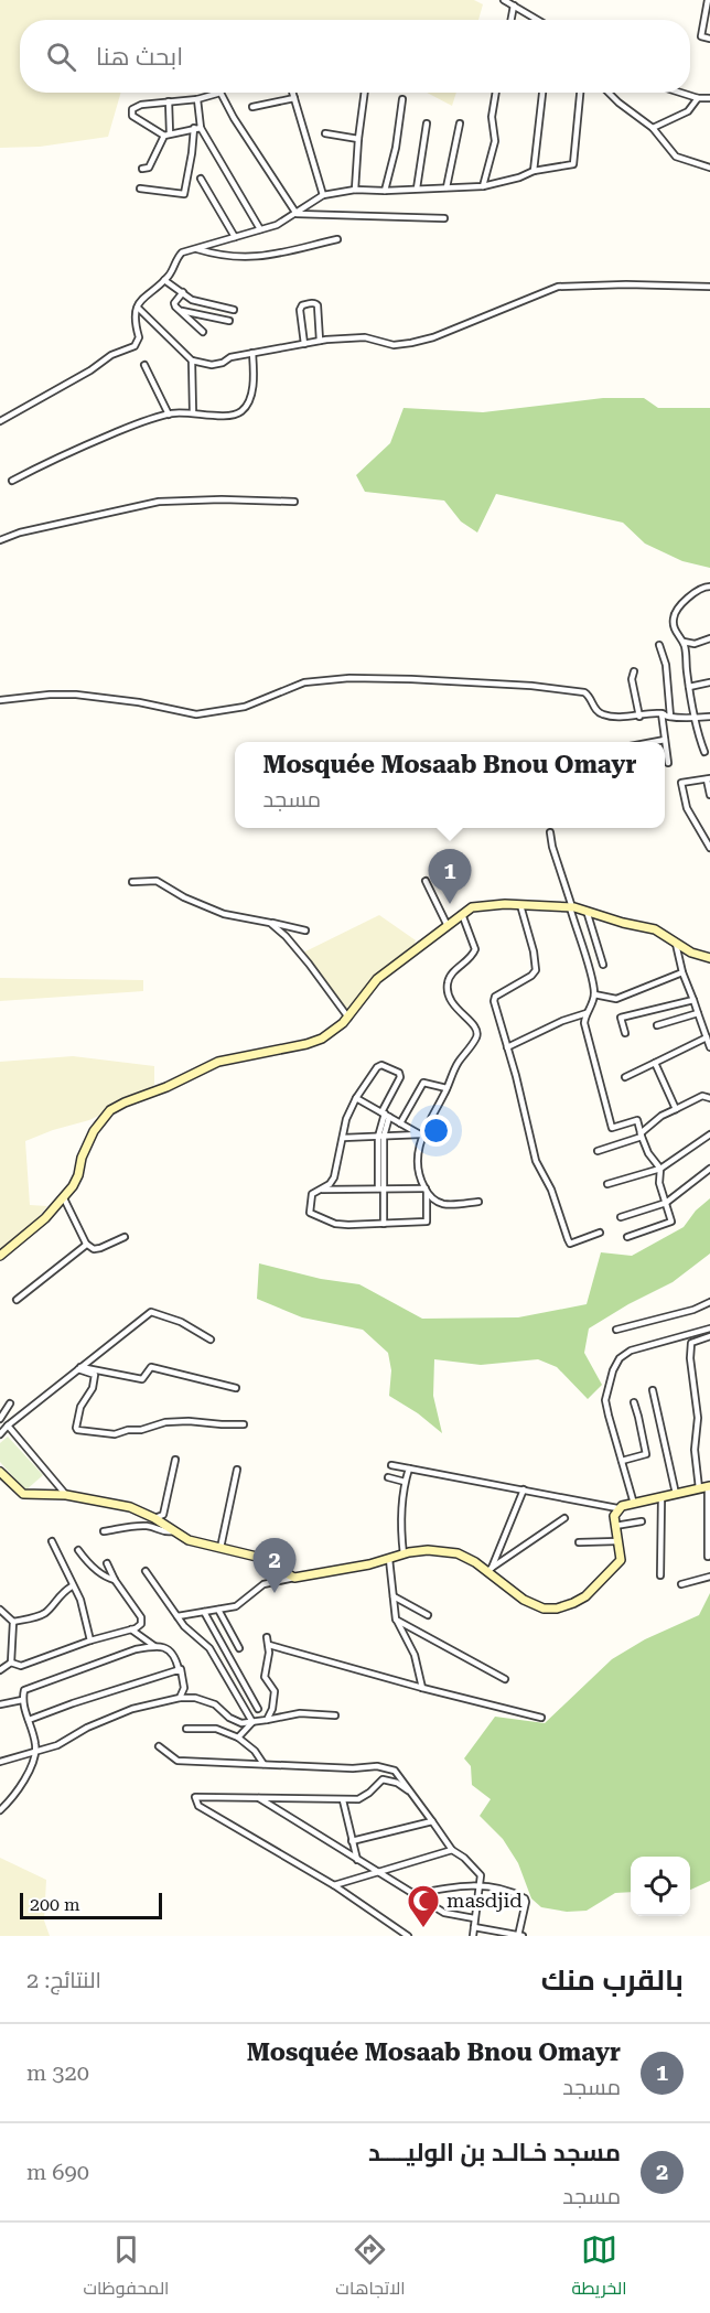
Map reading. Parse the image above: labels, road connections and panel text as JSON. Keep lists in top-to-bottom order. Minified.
{"places":{"mosque":["masdjid"]},"scale_bar":"200 m","page":{"search":"ابحث هنا","popup":["Mosquée Mosaab Bnou Omayr","مسجد"],"pins":["1","2"],"scale":"200 m","heading":["بالقرب منك","النتائج: 2"],"list":[{"mark":"1","name":"Mosquée Mosaab Bnou Omayr","note":"مسجد","value":"320 m"},{"mark":"2","name":"مسجد خـالـد بن الوليــــد","note":"مسجد","value":"690 m"}],"nav":["الخريطة","الاتجاهات","المحفوظات"]}}
